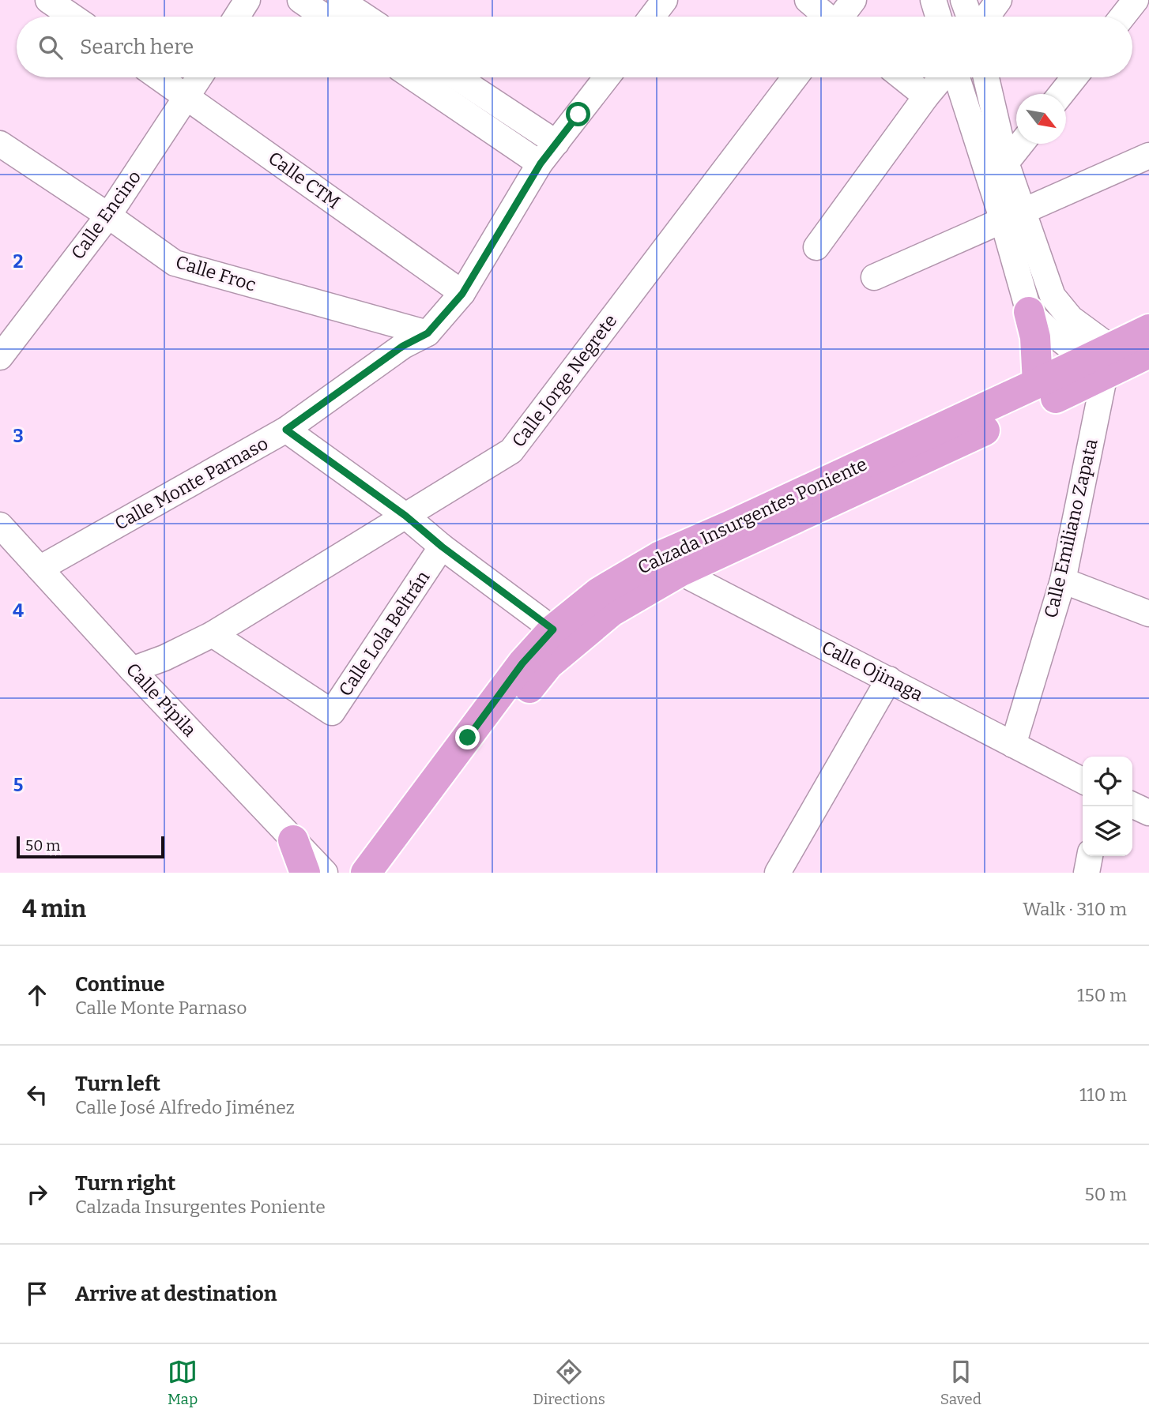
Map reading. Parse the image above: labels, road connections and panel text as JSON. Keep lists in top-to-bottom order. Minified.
{"streets":{"main road":["Calzada Insurgentes Poniente"],"street":["Calle CTM","Calle Encino","Calle Froc","Calle Jorge Negrete","Calle Monte Parnaso","Calle Emiliano Zapata","Calle Lola Beltrán","Calle Ojinaga","Calle Pípila"]},"crossings":[["Calle CTM","Calle Encino"],["Calle CTM","Calle Monte Parnaso"],["Calle Encino","Calle Froc"],["Calle Froc","Calle Monte Parnaso"],["Calle Jorge Negrete","Calle Lola Beltrán"],["Calle Jorge Negrete","Calle Pípila"],["Calle Monte Parnaso","Calle Pípila"],["Calzada Insurgentes Poniente","Calle Emiliano Zapata"],["Calzada Insurgentes Poniente","Calle Ojinaga"],["Calle Emiliano Zapata","Calle Ojinaga"]],"scale_bar":"50 m","north":"bottom right","page":{"search":"Search here","scale":"50 m","heading":["4 min","Walk · 310 m"],"list":[["Continue","Calle Monte Parnaso","150 m"],["Turn left","Calle José Alfredo Jiménez","110 m"],["Turn right","Calzada Insurgentes Poniente","50 m"],"Arrive at destination"],"nav":["Map","Directions","Saved"]},"grid":{"rows":["2","3","4","5"]}}
